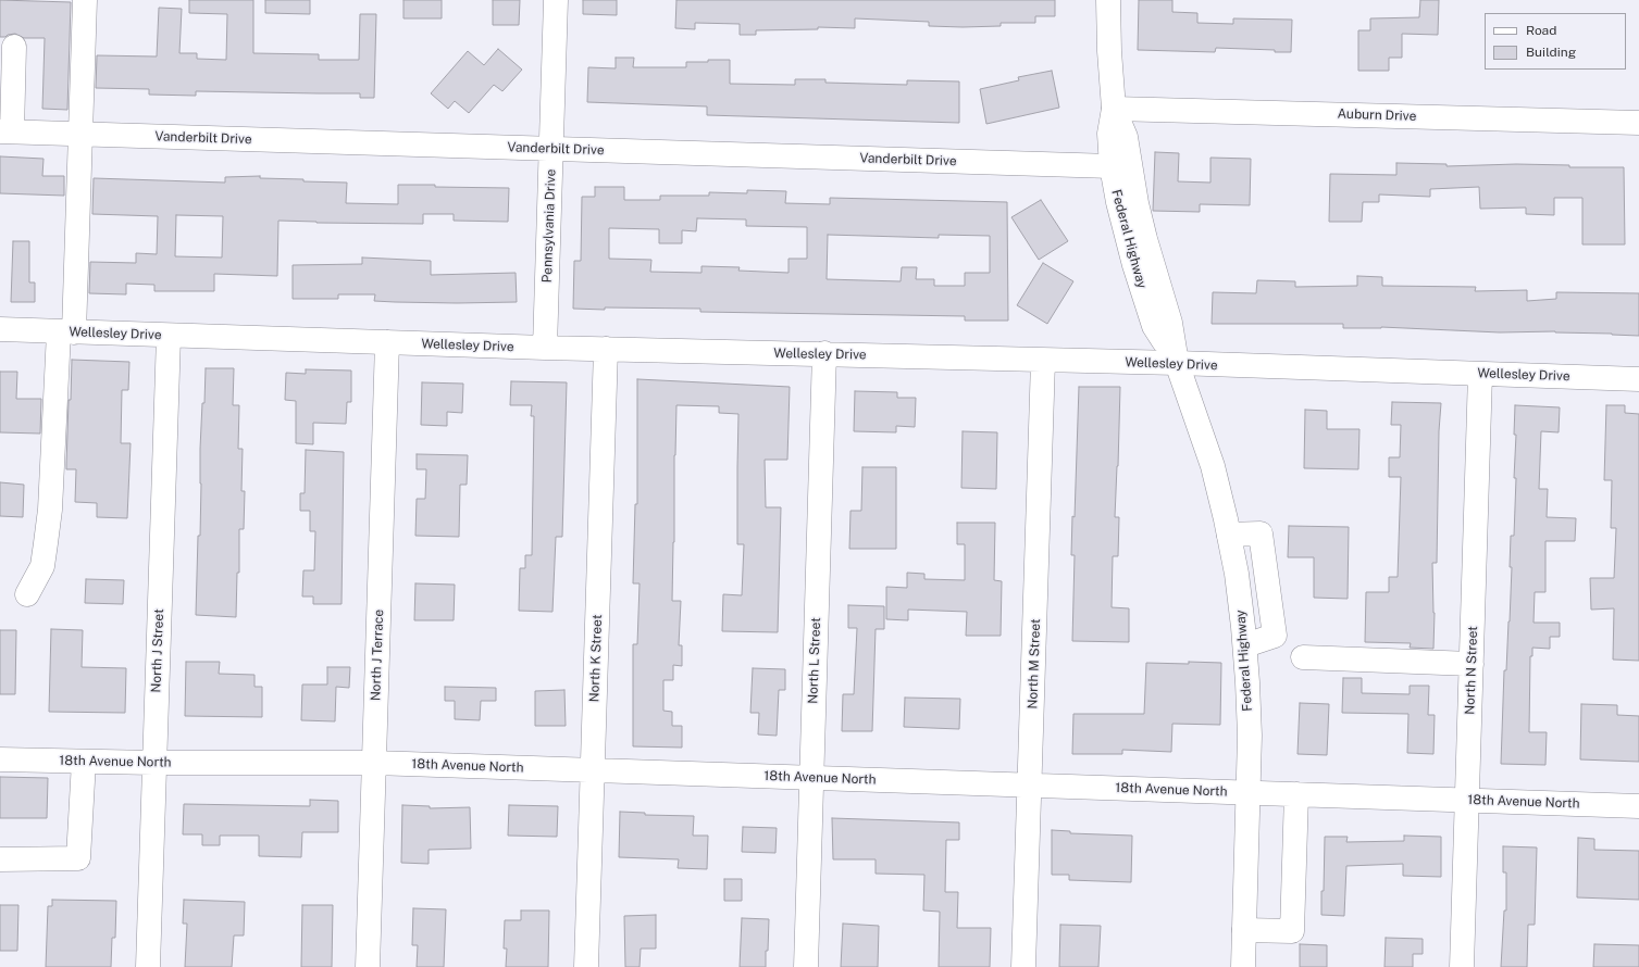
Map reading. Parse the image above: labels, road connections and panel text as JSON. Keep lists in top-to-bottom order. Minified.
{"streets":{"street":["Auburn Drive","Vanderbilt Drive","Pennsylvania Drive","Federal Highway","Wellesley Drive","North J Street","North J Terrace","North K Street","North L Street","North M Street","North N Street","18th Avenue North"]},"crossings":[["Auburn Drive","Federal Highway"],["Vanderbilt Drive","Pennsylvania Drive"],["Vanderbilt Drive","Federal Highway"],["Pennsylvania Drive","Wellesley Drive"],["Federal Highway","Wellesley Drive"],["Federal Highway","18th Avenue North"],["Wellesley Drive","North J Street"],["Wellesley Drive","North J Terrace"],["Wellesley Drive","North K Street"],["Wellesley Drive","North L Street"],["Wellesley Drive","North M Street"],["Wellesley Drive","North N Street"],["North J Street","18th Avenue North"],["North J Terrace","18th Avenue North"],["North K Street","18th Avenue North"],["North L Street","18th Avenue North"],["North M Street","18th Avenue North"],["North N Street","18th Avenue North"]],"legend":["Road","Building"]}
